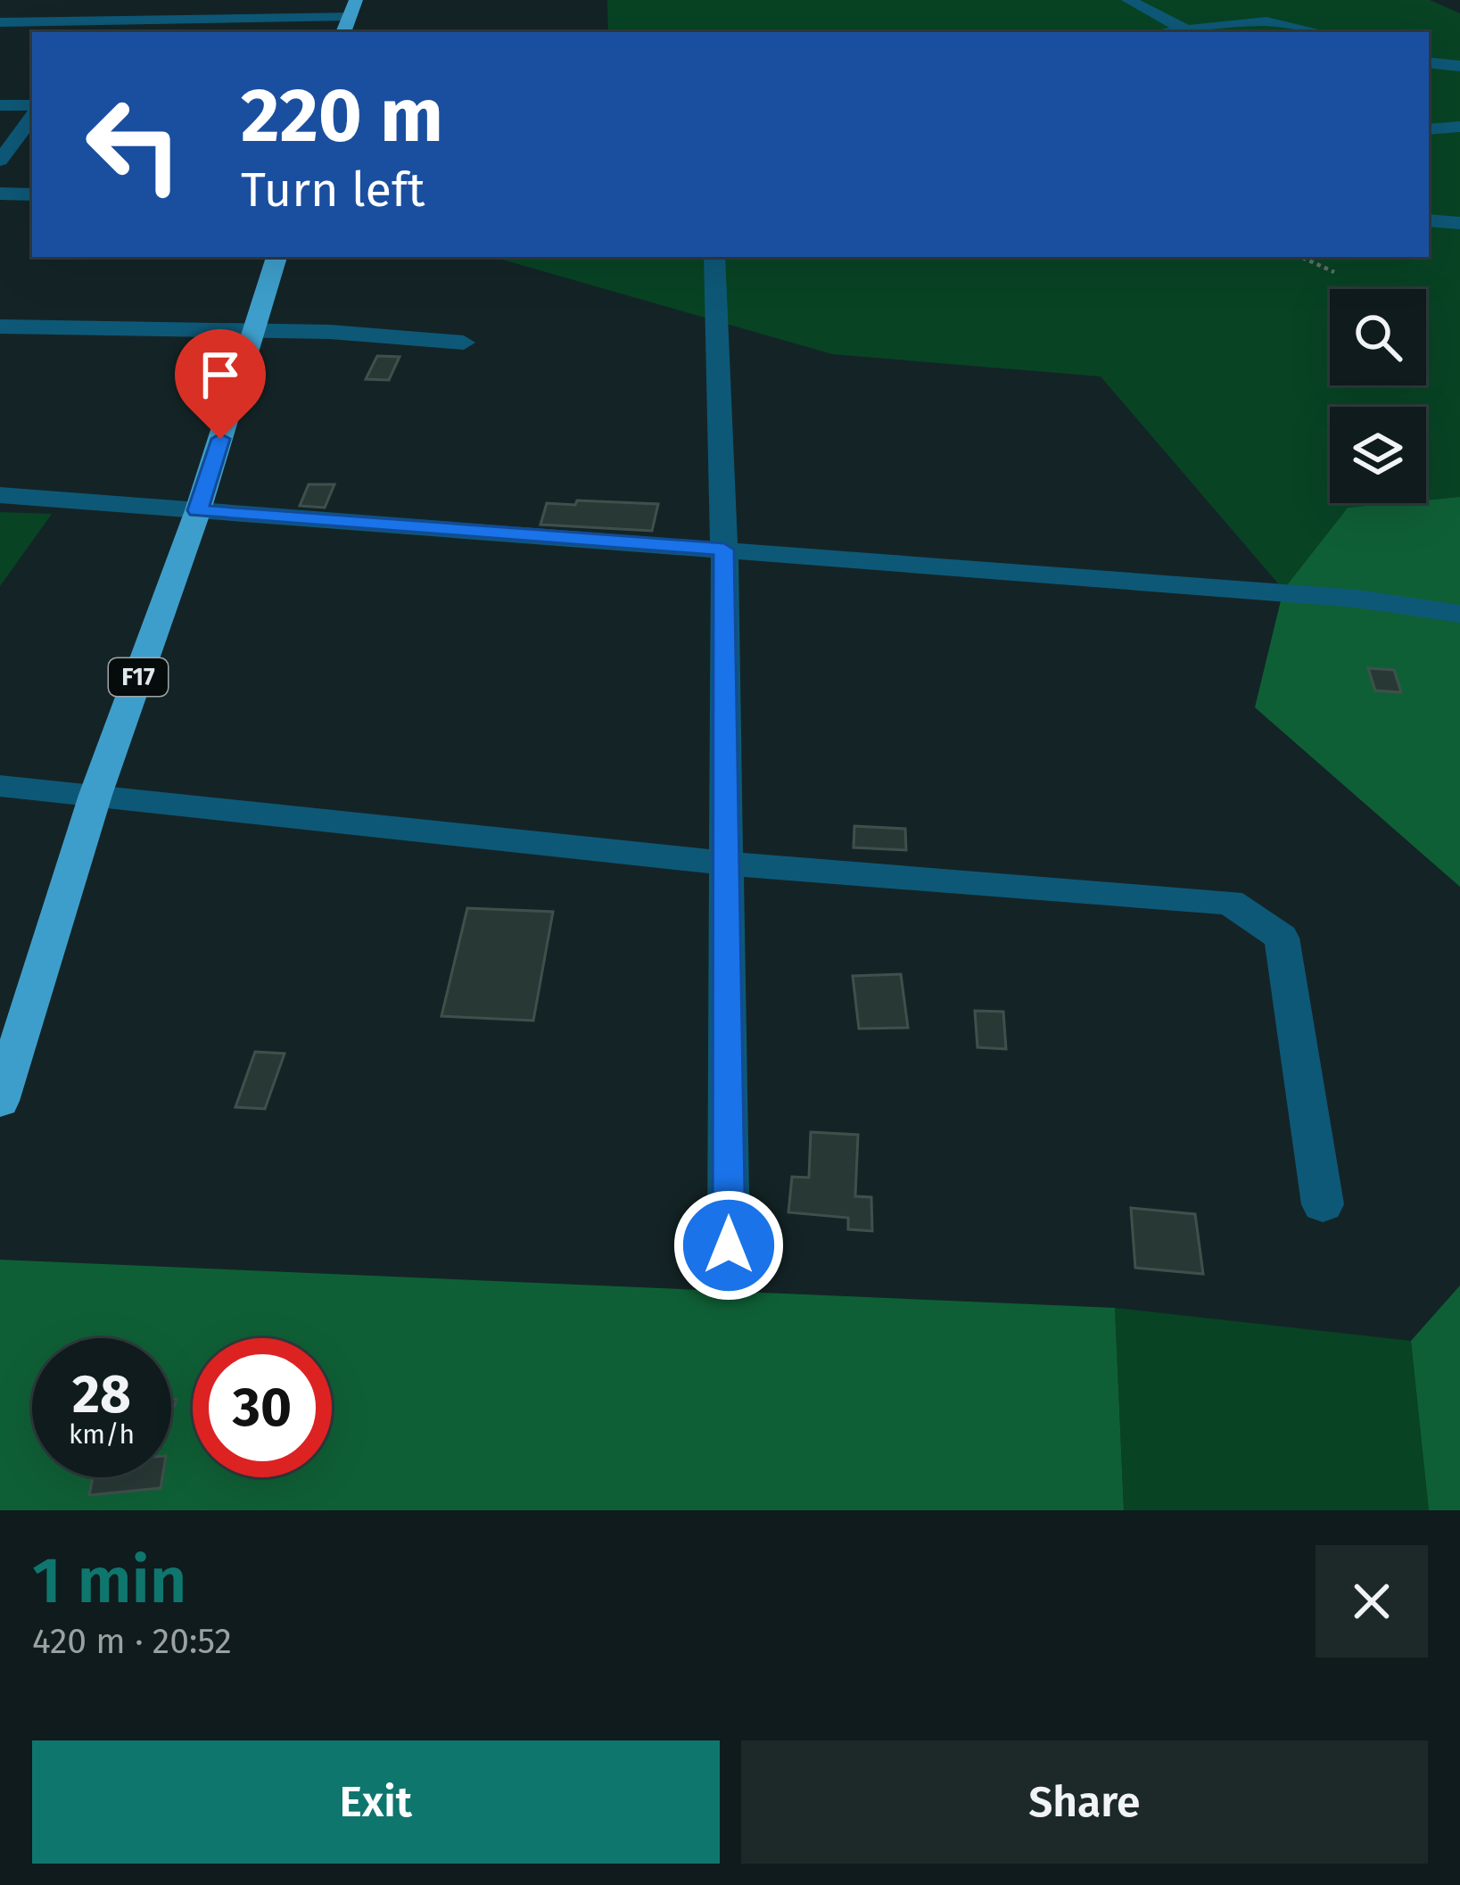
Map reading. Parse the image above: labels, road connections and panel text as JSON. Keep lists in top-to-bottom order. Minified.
{"streets":{"highway":["F17"]},"page":{"turn":["220 m","Turn left"],"speed":"28 km/h","limit":"30","heading":["1 min","420 m · 20:52"],"buttons":["Exit","Share"]}}
